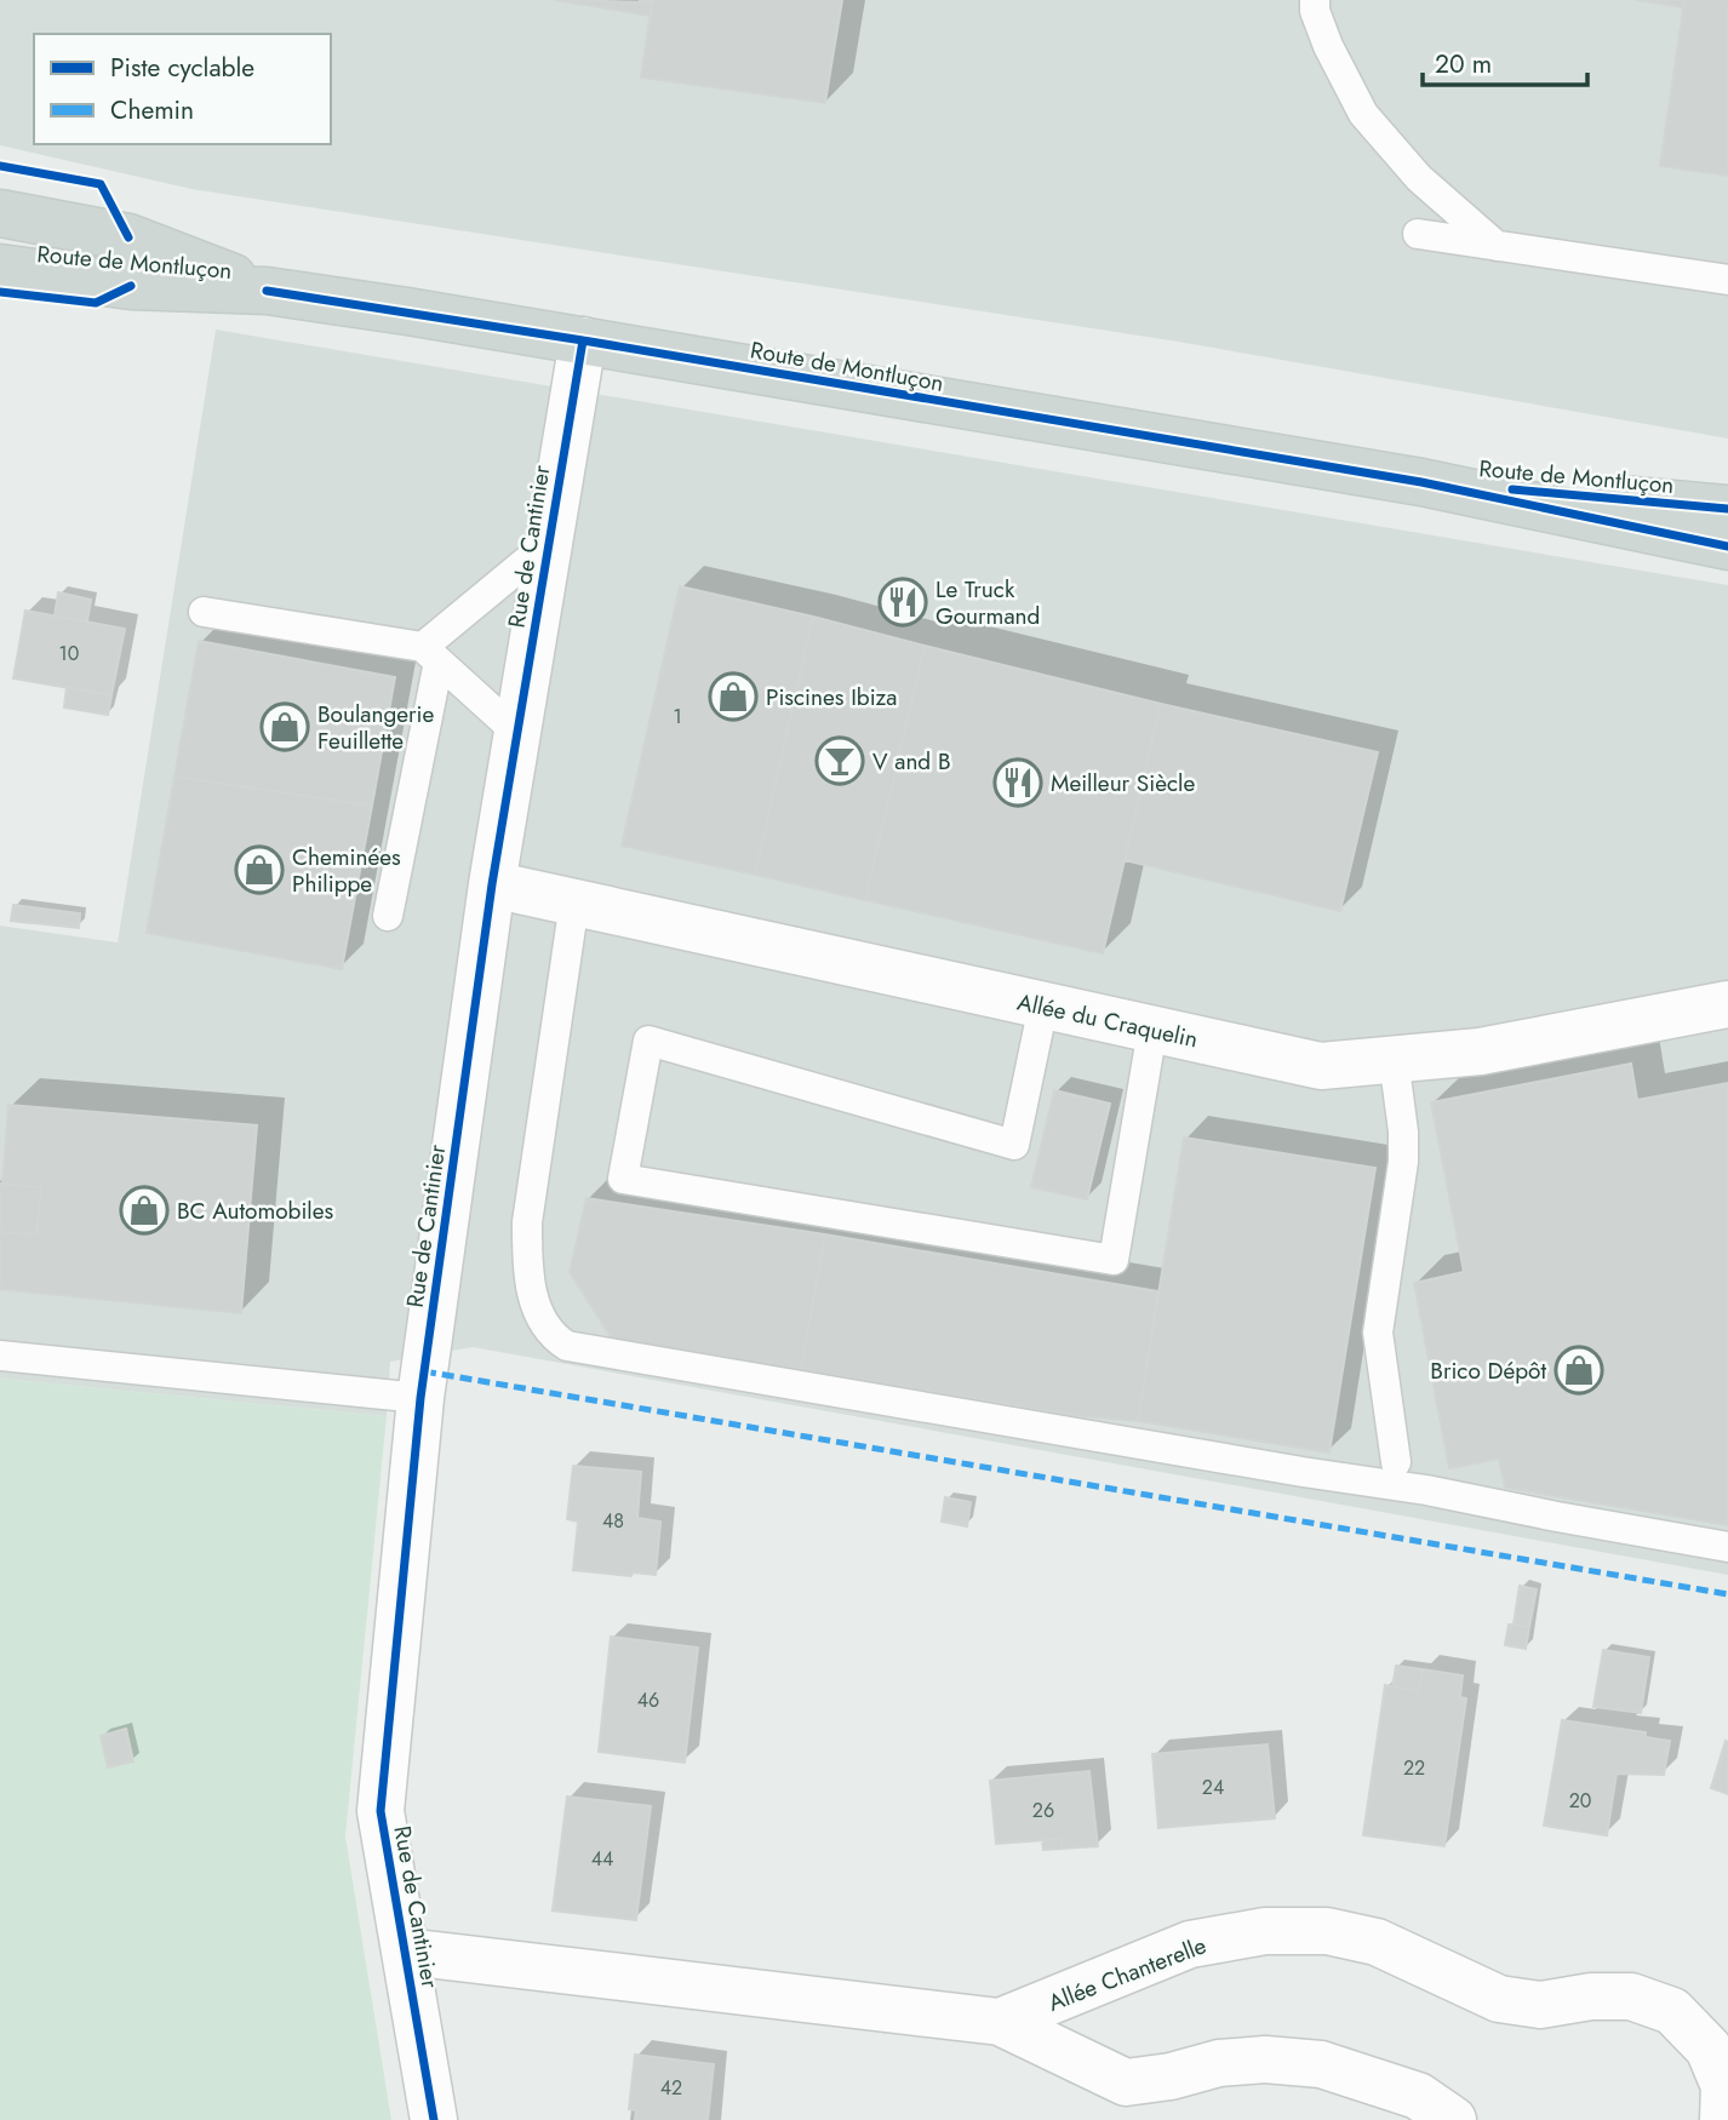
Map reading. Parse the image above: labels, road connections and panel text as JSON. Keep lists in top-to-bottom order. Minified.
{"streets":{"main road":["Route de Montluçon"],"street":["Rue de Cantinier","Allée du Craquelin","Allée Chanterelle"]},"crossings":[["Route de Montluçon","Rue de Cantinier"],["Rue de Cantinier","Allée du Craquelin"],["Rue de Cantinier","Allée Chanterelle"]],"places":{"restaurant":["Le Truck Gourmand","Meilleur Siècle"],"shop":["Piscines Ibiza","Boulangerie Feuillette","Cheminées Philippe","BC Automobiles","Brico Dépôt"],"bar":["V and B"]},"house_numbers":["10","1","48","46","22","24","20","26","44","42"],"legend":["Piste cyclable","Chemin"],"scale_bar":"20 m"}
